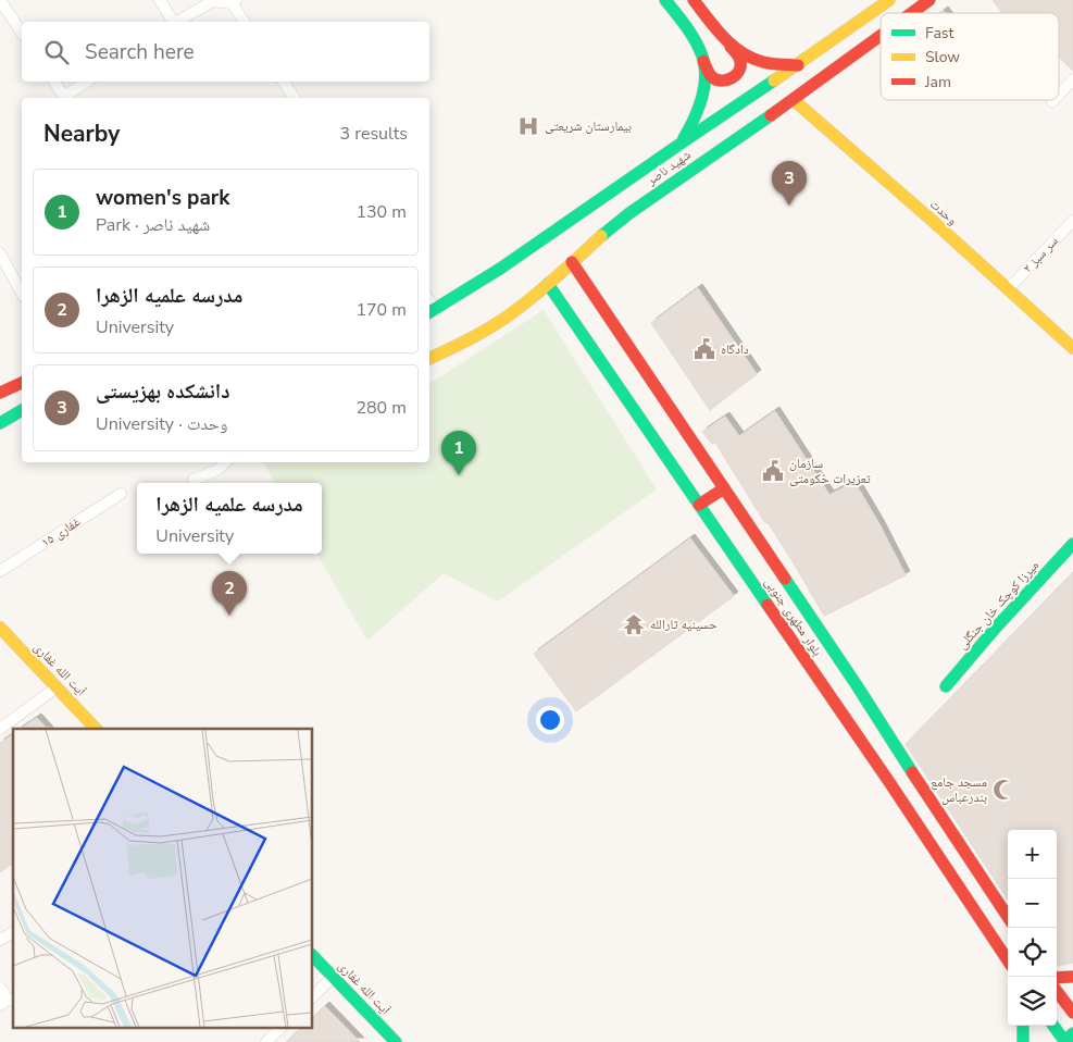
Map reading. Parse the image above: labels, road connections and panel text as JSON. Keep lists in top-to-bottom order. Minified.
{"streets":{"street":["شهید ناصر","وحدت","سر سبز ۲","غفاری ۱۵","میرزا کوچک خان جنگلی","بلوار مطهری جنوبی","آیت الله غفاری"]},"crossings":[["شهید ناصر","وحدت"],["شهید ناصر","بلوار مطهری جنوبی"],["وحدت","سر سبز ۲"]],"places":{"hospital":["بیمارستان شریعتی"],"public building":["دادگاه","سازمان تعزیرات حکومتی"],"temple":["حسینیه ثارالله"],"mosque":["مسجد جامع بندرعباس"]},"legend":["Fast","Slow","Jam"],"page":{"search":"Search here","heading":["Nearby","3 results"],"pins":["3","1","2"],"list":[{"mark":"1","name":"women's park","note":"Park · شهید ناصر","value":"130 m"},{"mark":"2","name":"مدرسه علمیه الزهرا","note":"University","value":"170 m"},{"mark":"3","name":"دانشکده بهزیستی","note":"University · وحدت","value":"280 m"}],"popup":["مدرسه علمیه الزهرا","University"],"map_buttons":["+","−"]}}
